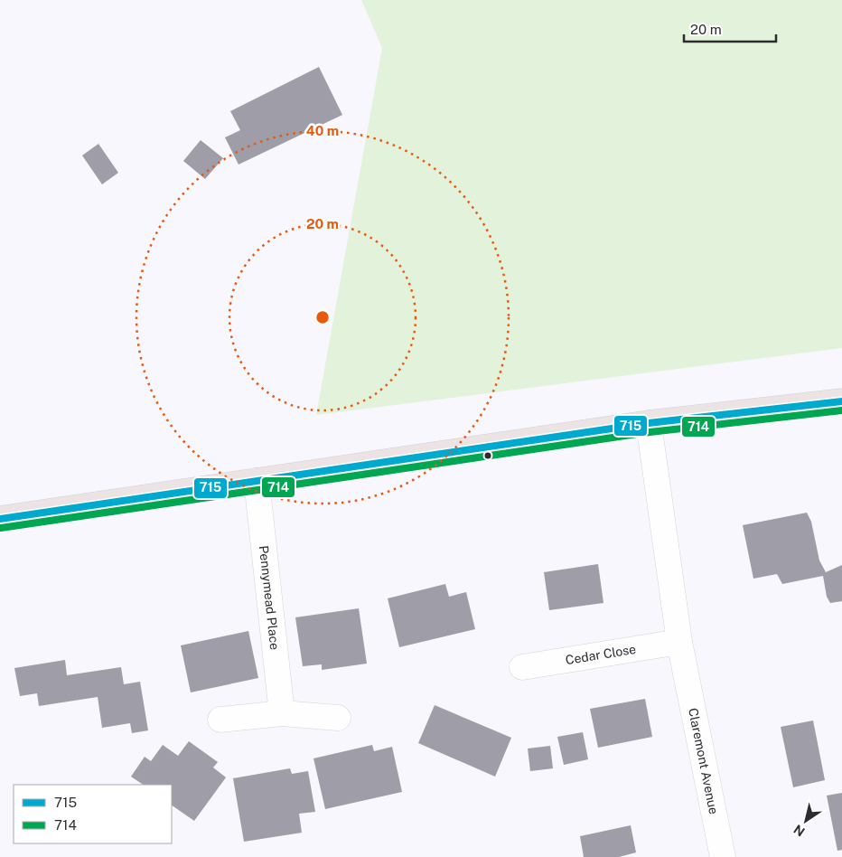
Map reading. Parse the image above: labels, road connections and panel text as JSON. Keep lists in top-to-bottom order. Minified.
{"streets":{"street":["Pennymead Place","Cedar Close","Claremont Avenue"]},"crossings":[["Cedar Close","Claremont Avenue"]],"lines":["transit line 715","transit line 714"],"legend":["715","714"],"scale_bar":"20 m","north":"bottom left","rings":["40 m","20 m"]}
